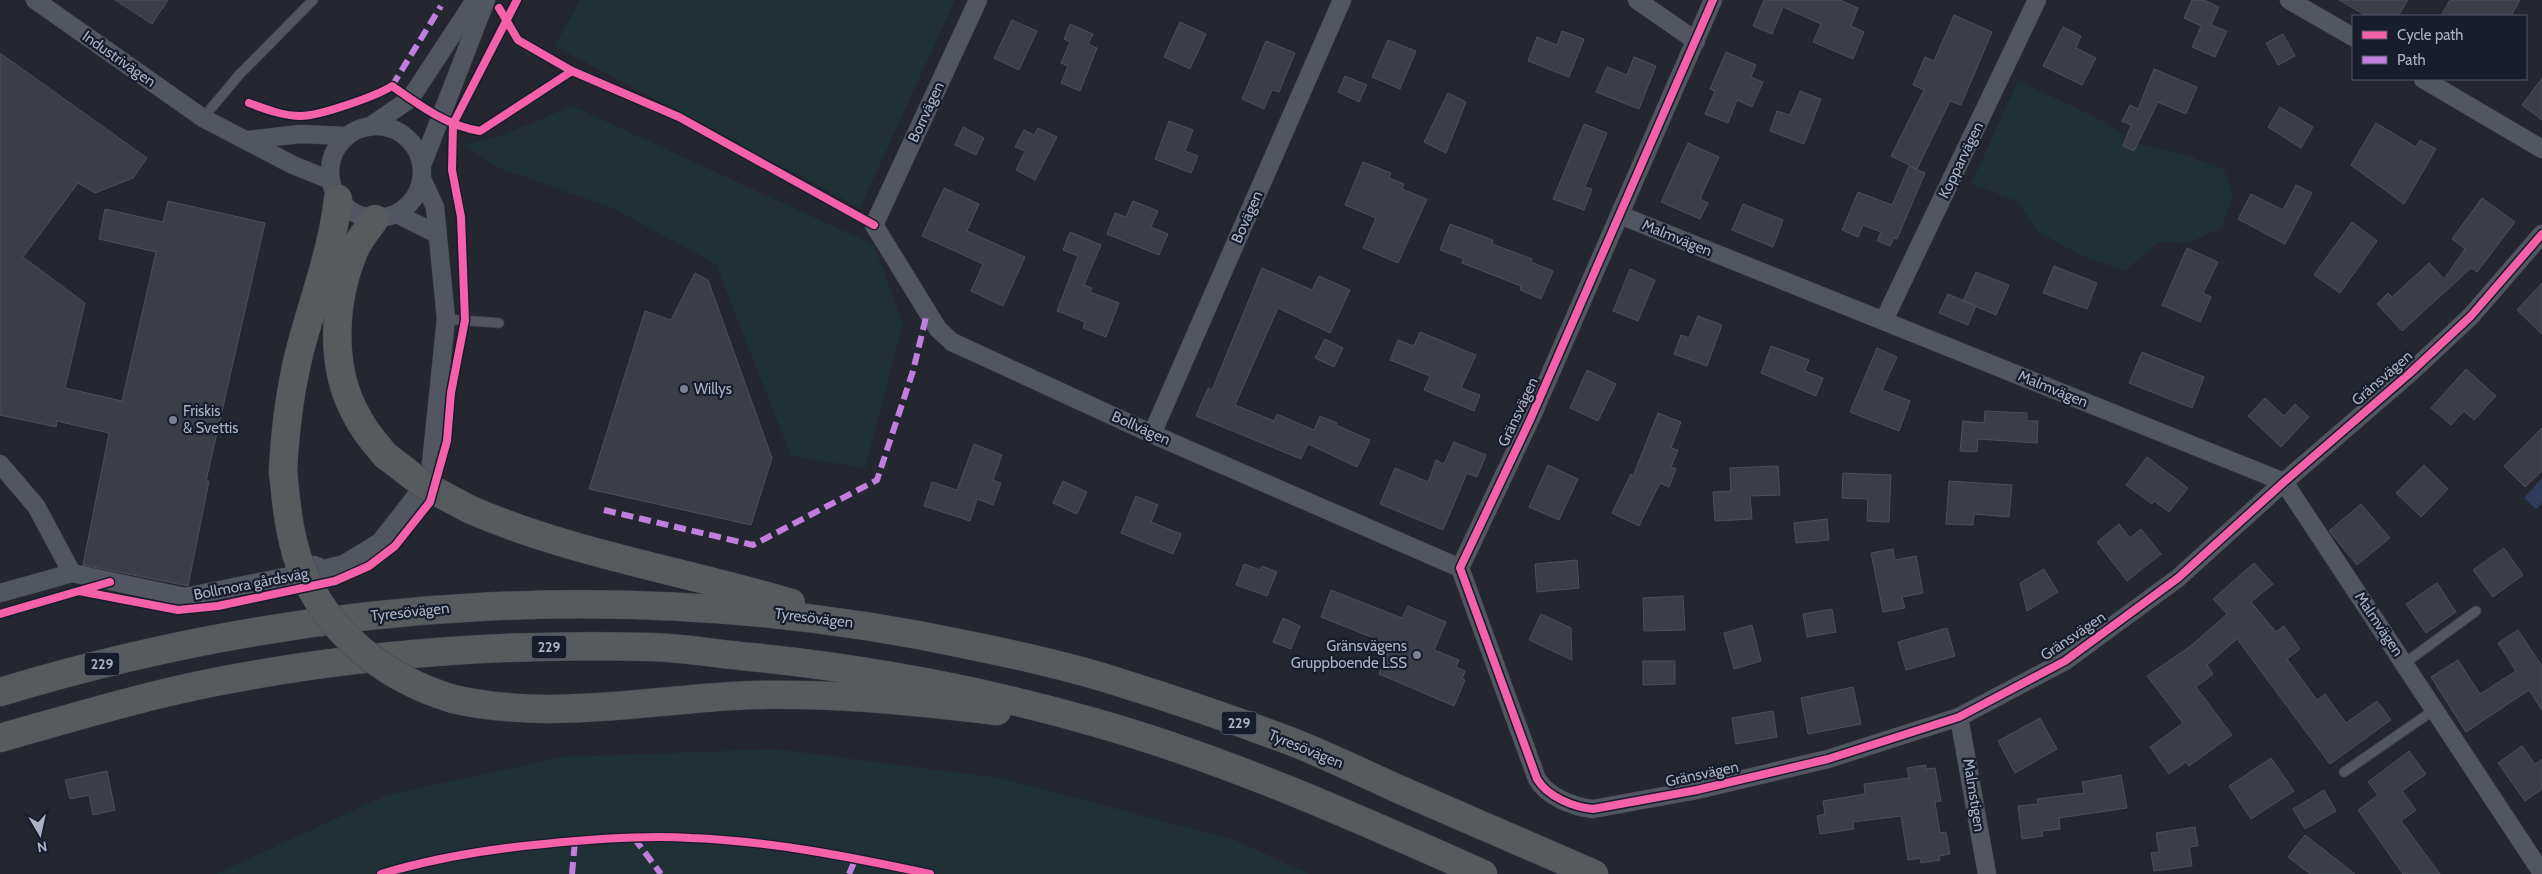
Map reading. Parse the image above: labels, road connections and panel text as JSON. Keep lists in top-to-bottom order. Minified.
{"streets":{"highway":["Tyresövägen","229"],"street":["Industrivägen","Borrvägen","Kopparvägen","Bovägen","Malmvägen","Gränsvägen","Bollvägen","Bollmora gårdsväg","Malmstigen"]},"crossings":[["Borrvägen","Bollvägen"],["Kopparvägen","Malmvägen"],["Bovägen","Bollvägen"],["Malmvägen","Gränsvägen"],["Gränsvägen","Bollvägen"],["Gränsvägen","Malmstigen"]],"places":["Willys","Friskis & Svettis","Gränsvägens Gruppboende LSS"],"legend":["Cycle path","Path"],"north":"bottom"}
